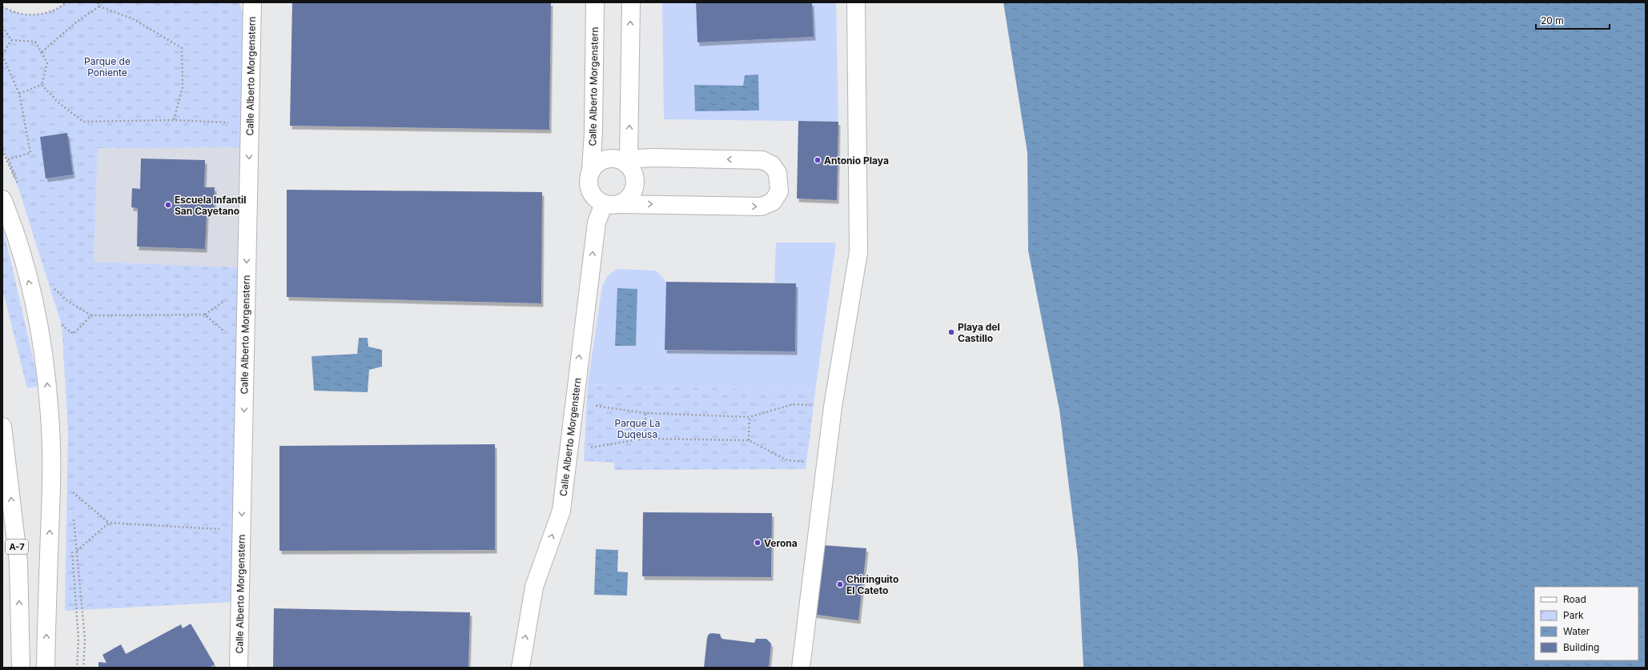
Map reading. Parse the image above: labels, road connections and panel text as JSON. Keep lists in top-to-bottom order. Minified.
{"streets":{"main road":["Calle Alberto Morgenstern","A-7"]},"parks":["Parque de Poniente","Parque La Duqeusa"],"places":["Antonio Playa","Escuela Infantil San Cayetano","Playa del Castillo","Verona","Chiringuito El Cateto"],"legend":["Road","Park","Water","Building"],"scale_bar":"20 m"}
